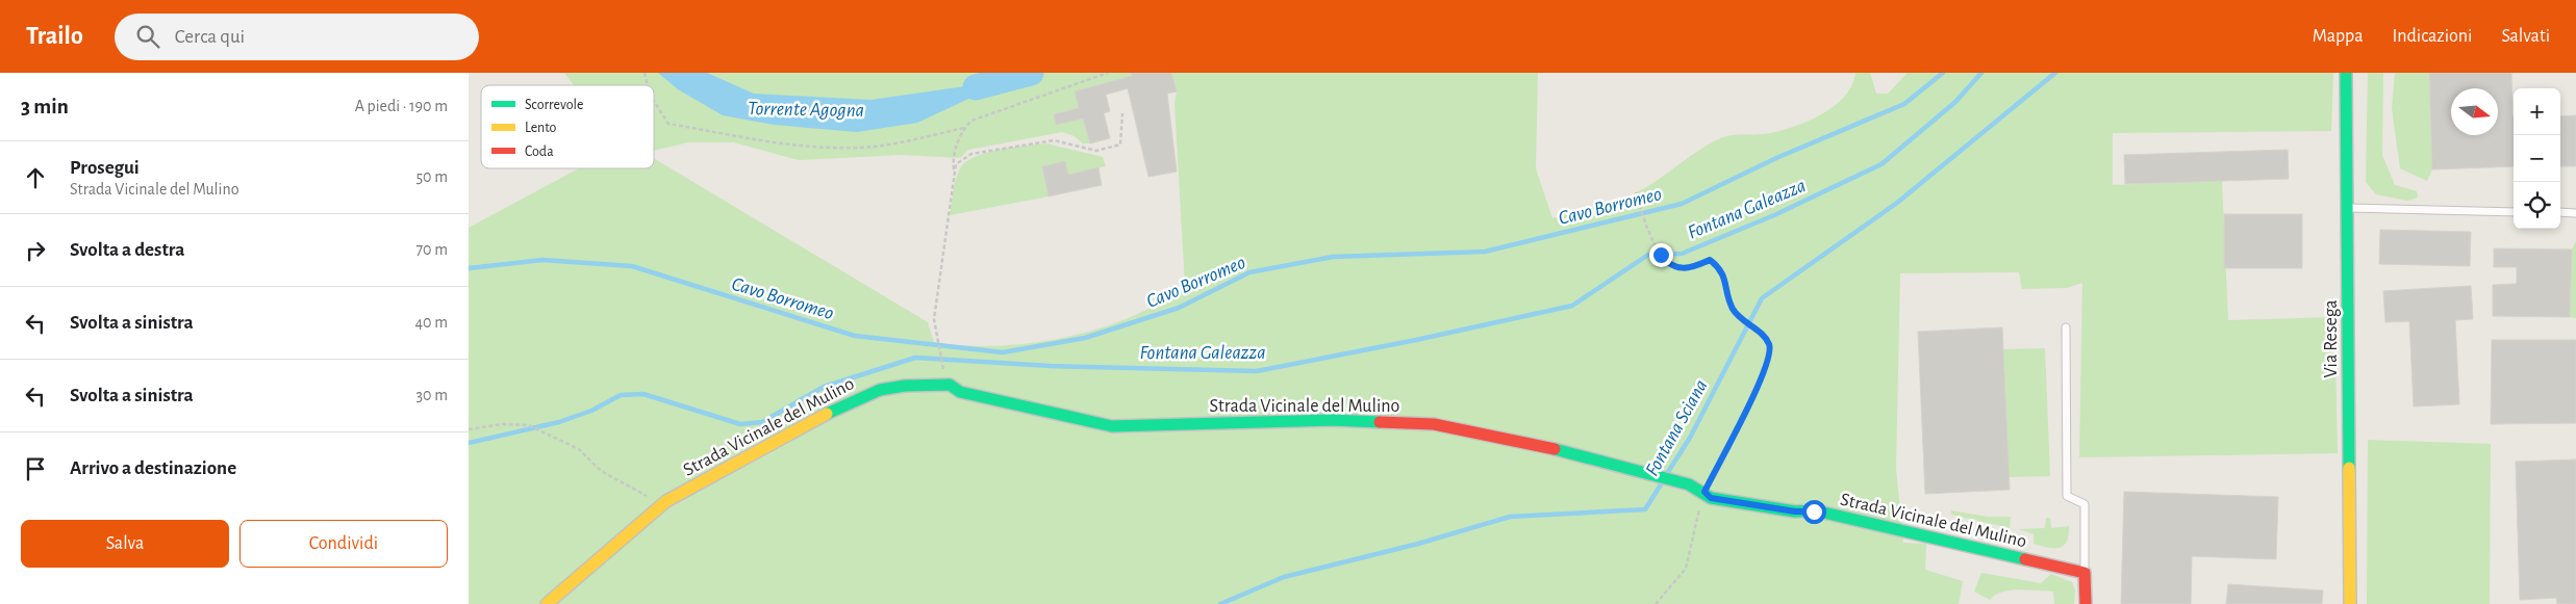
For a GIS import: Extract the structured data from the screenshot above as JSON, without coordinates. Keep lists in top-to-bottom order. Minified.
{"streets":{"street":["Via Resega","Strada Vicinale del Mulino"]},"water":["Torrente Agogna","Cavo Borromeo","Fontana Galeazza","Fontana Sciana"],"legend":["Scorrevole","Lento","Coda"],"north":"right","page":{"header":"Trailo","search":"Cerca qui","nav":["Mappa","Indicazioni","Salvati"],"heading":["3 min","A piedi · 190 m"],"map_buttons":["+","−"],"list":[["Prosegui","Strada Vicinale del Mulino","50 m"],["Svolta a destra","70 m"],["Svolta a sinistra","40 m"],["Svolta a sinistra","30 m"],"Arrivo a destinazione"],"buttons":["Salva","Condividi"]}}
